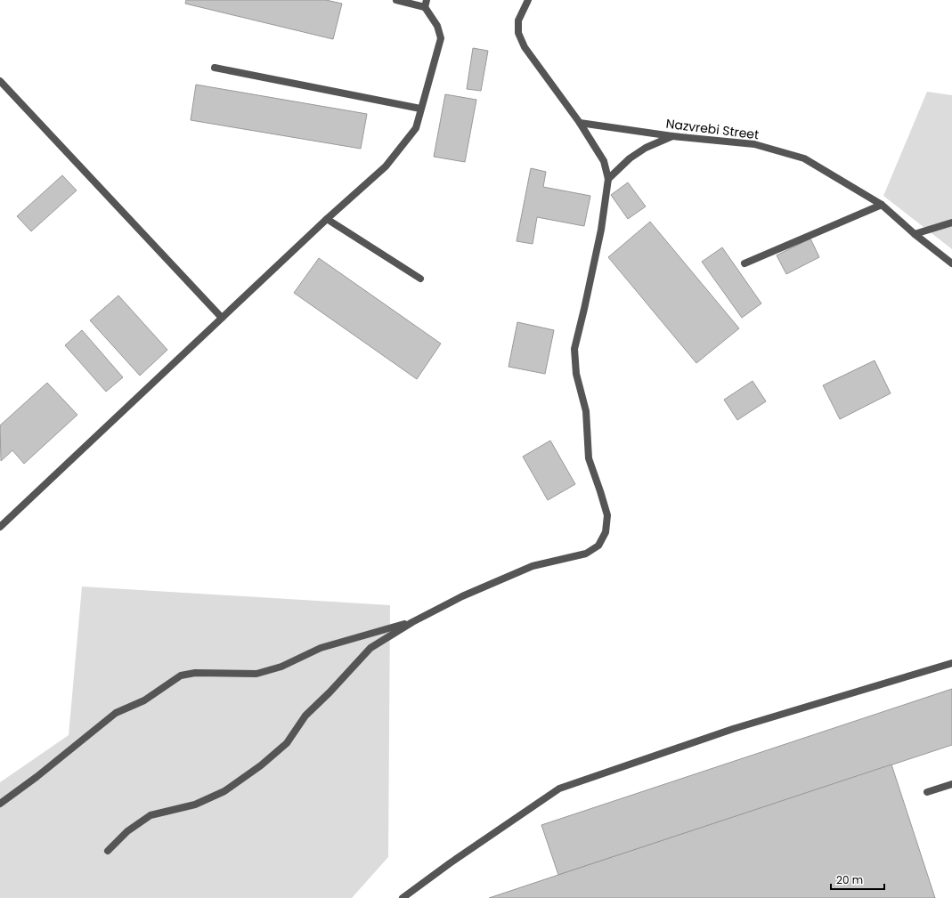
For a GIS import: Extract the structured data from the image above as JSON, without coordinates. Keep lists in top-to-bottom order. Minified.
{"streets":{"street":["Nazvrebi Street"]},"scale_bar":"20 m"}
